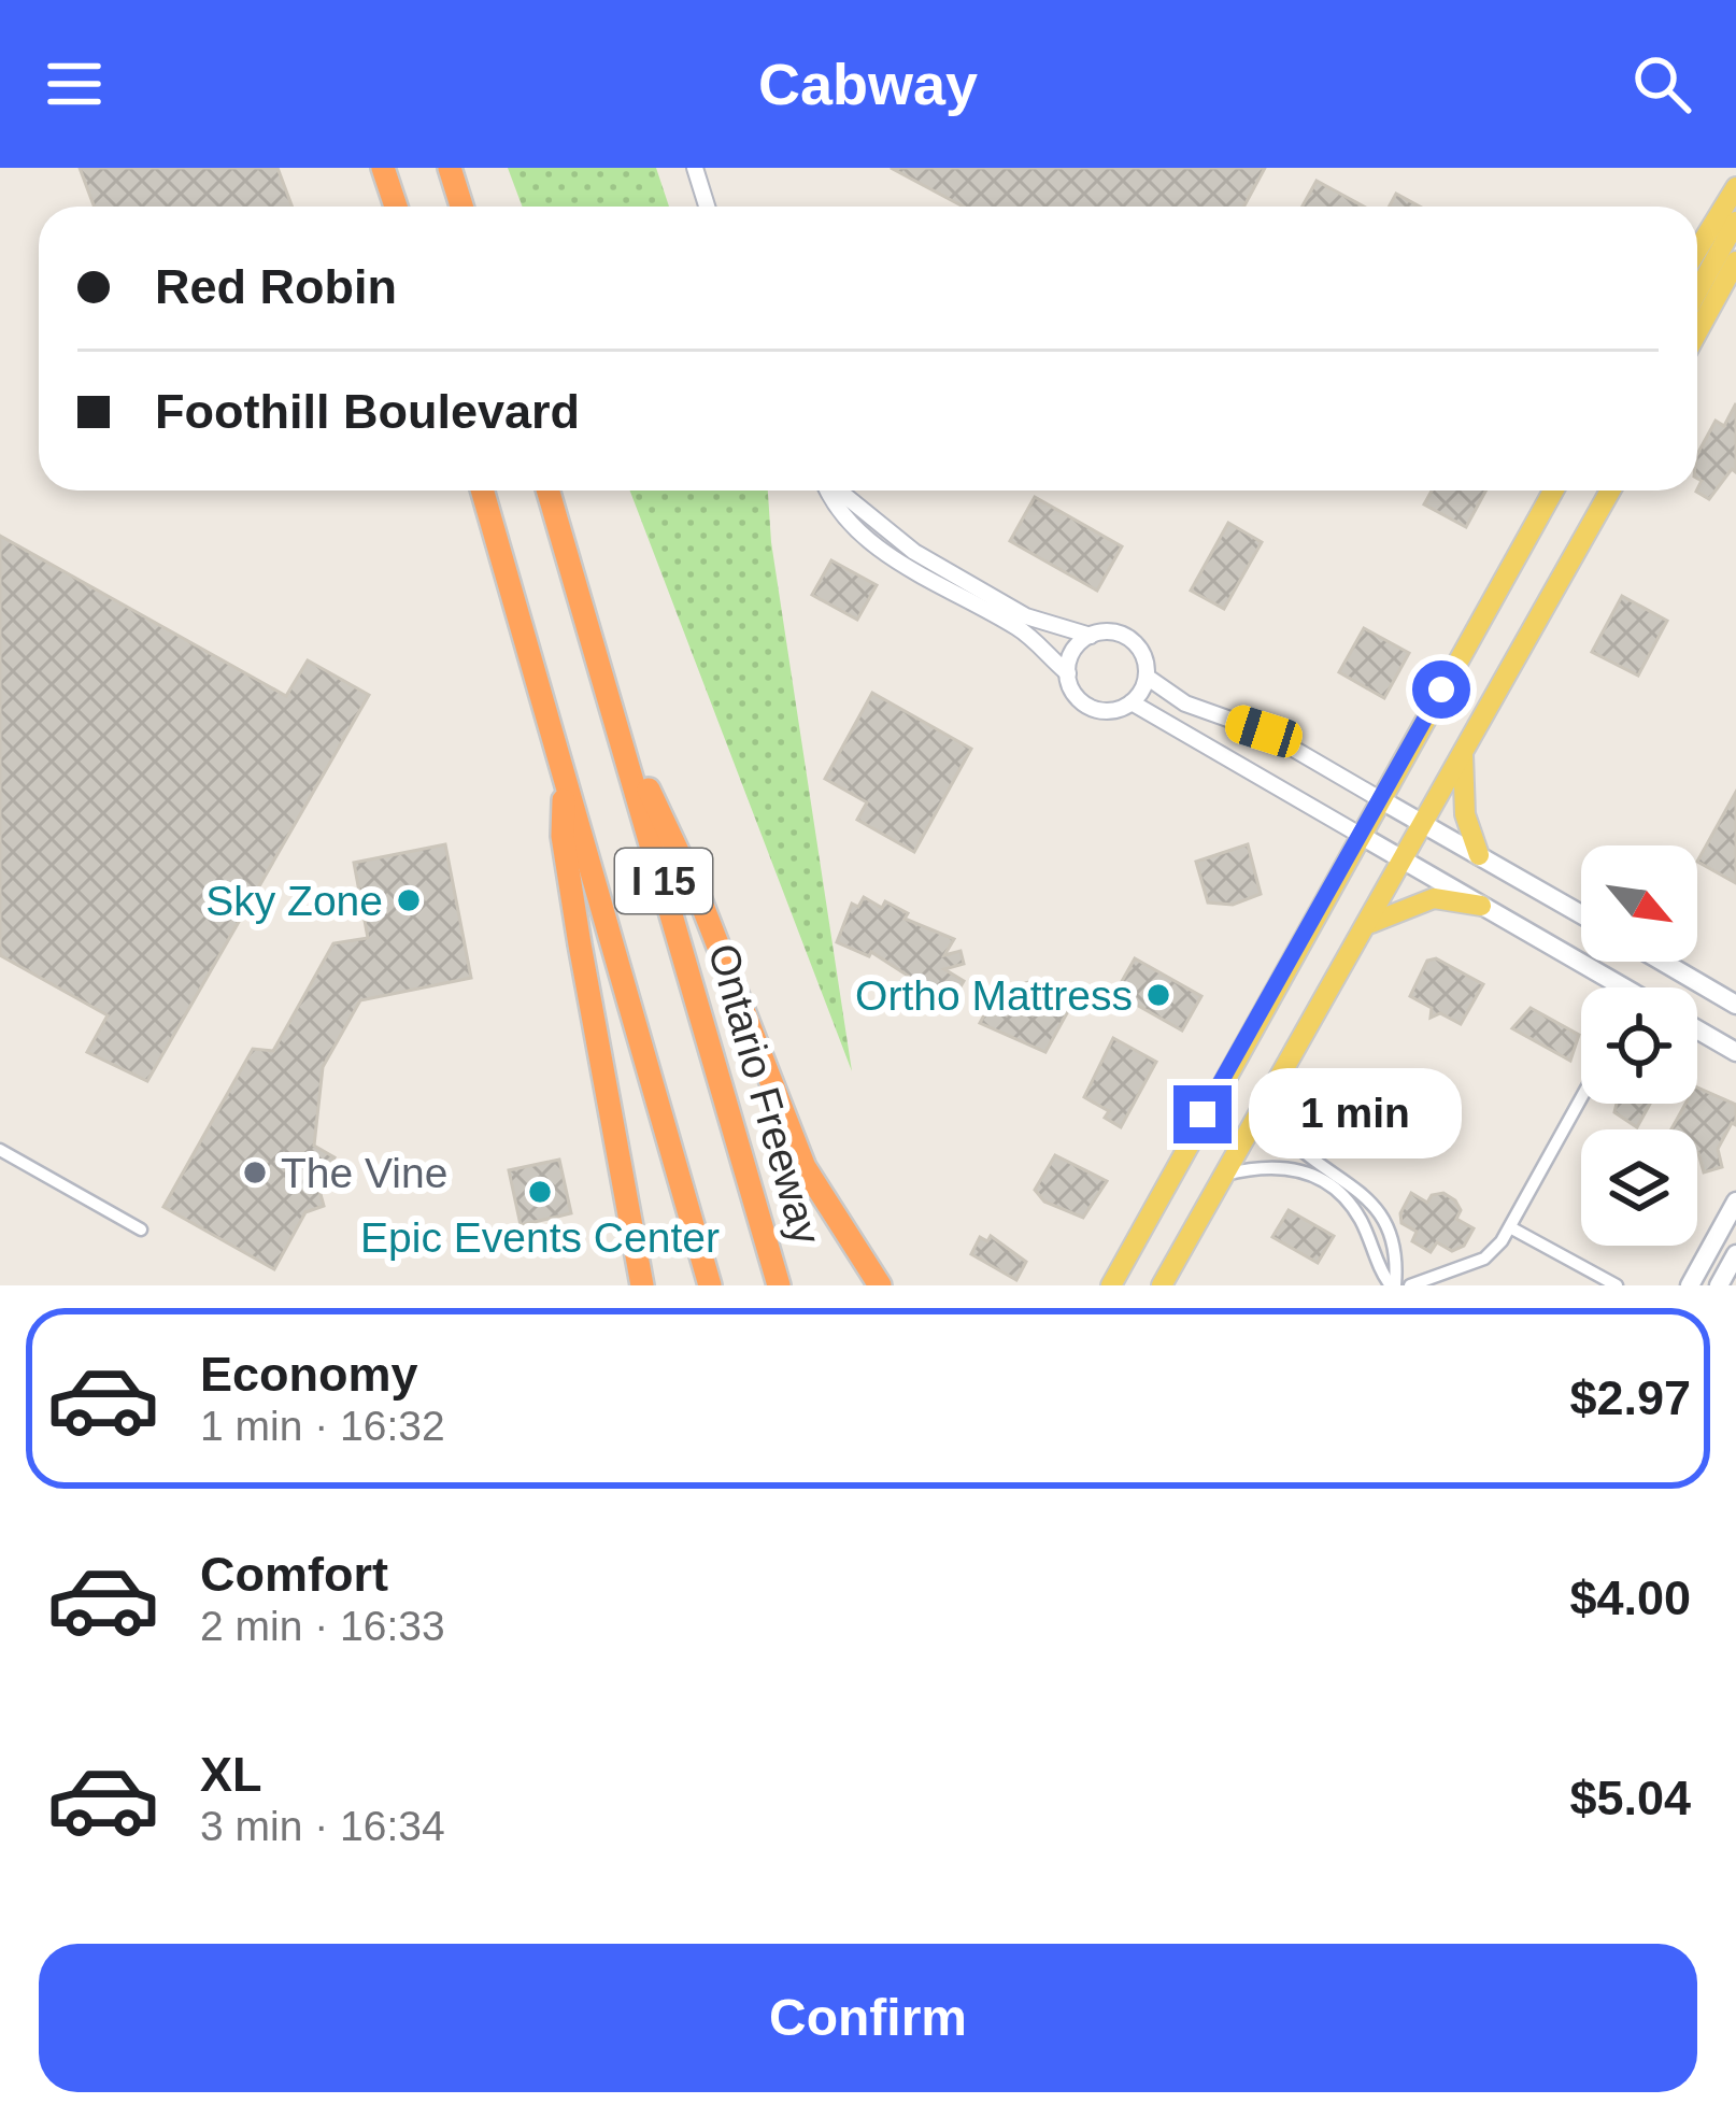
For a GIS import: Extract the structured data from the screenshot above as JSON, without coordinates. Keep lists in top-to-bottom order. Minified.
{"streets":{"highway":["I 15","Ontario Freeway"]},"places":["Sky Zone","Ortho Mattress","The Vine","Epic Events Center"],"north":"bottom right","page":{"header":"Cabway","banner":["Red Robin","Foothill Boulevard"],"bubble":"1 min","list":[{"name":"Economy","note":"1 min · 16:32","value":"$2.97"},{"name":"Comfort","note":"2 min · 16:33","value":"$4.00"},{"name":"XL","note":"3 min · 16:34","value":"$5.04"}],"buttons":"Confirm"}}
